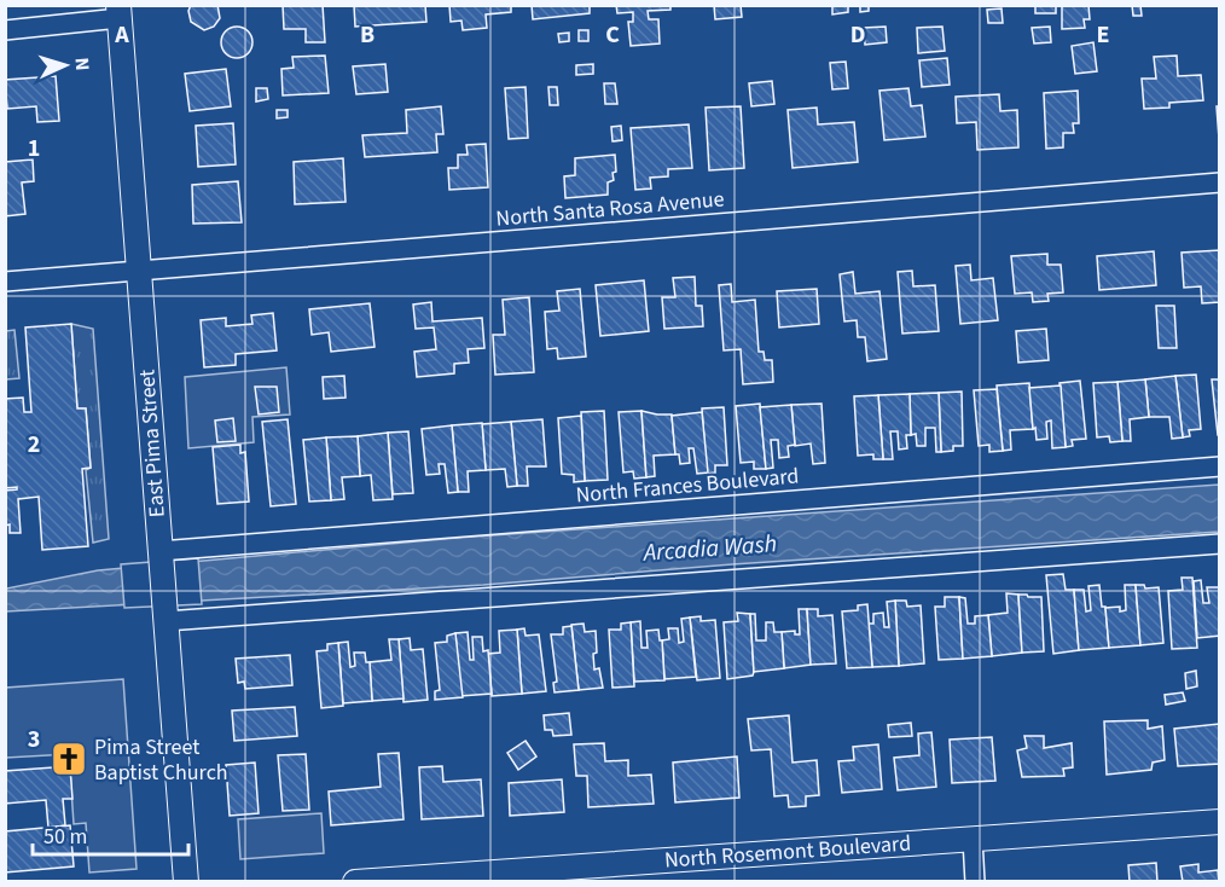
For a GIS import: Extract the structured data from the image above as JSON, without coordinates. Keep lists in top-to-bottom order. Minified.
{"streets":{"street":["North Santa Rosa Avenue","East Pima Street","North Frances Boulevard","North Rosemont Boulevard"]},"crossings":[["North Santa Rosa Avenue","East Pima Street"],["East Pima Street","North Frances Boulevard"]],"water":["Arcadia Wash"],"places":{"church":["Pima Street Baptist Church"]},"scale_bar":"50 m","north":"right","grid":{"columns":["A","B","C","D","E"],"rows":["1","2","3"]}}
